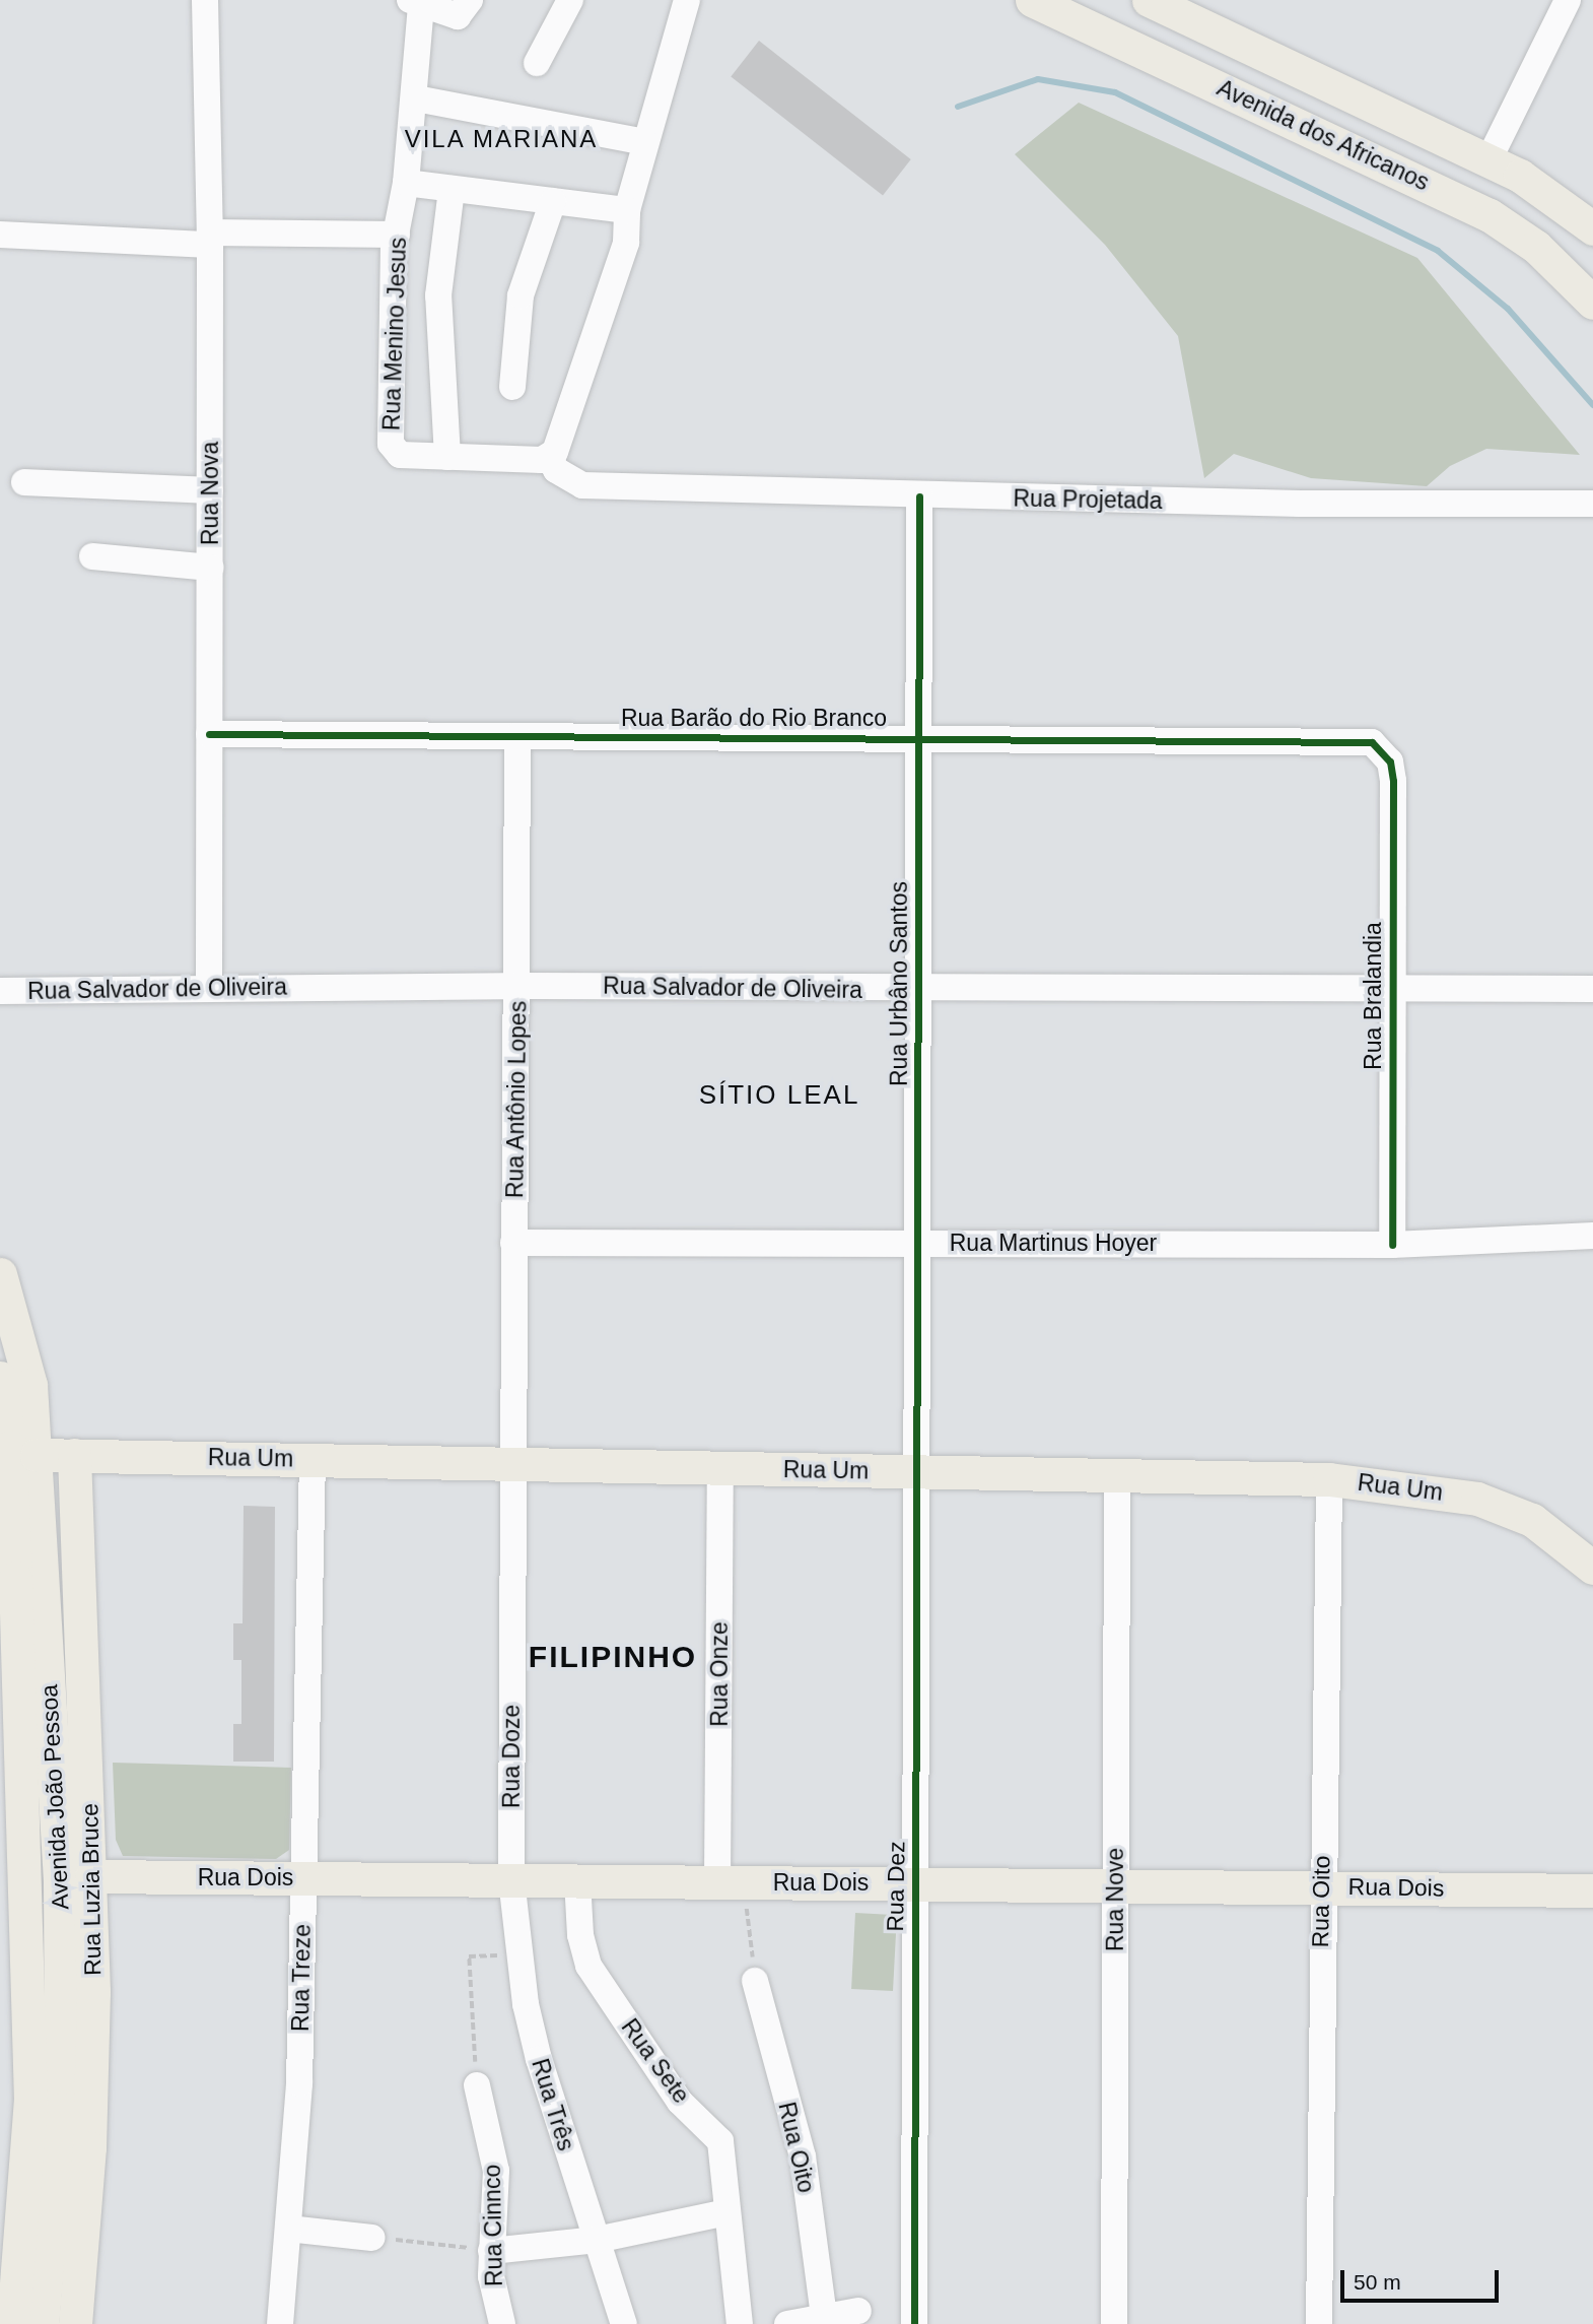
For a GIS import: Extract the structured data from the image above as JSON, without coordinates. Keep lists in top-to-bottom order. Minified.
{"streets":{"main road":["Avenida dos Africanos","Rua Um","Avenida João Pessoa","Rua Dois","Rua Luzia Bruce"],"street":["Rua Menino Jesus","Rua Nova","Rua Projetada","Rua Barão do Rio Branco","Rua Urbâno Santos","Rua Salvador de Oliveira","Rua Bralandia","Rua Antônio Lopes","Rua Martinus Hoyer","Rua Onze","Rua Doze","Rua Dez","Rua Nove","Rua Oito","Rua Treze","Rua Sete","Rua Três","Rua Cinnco"]},"crossings":[["Rua Nova","Rua Barão do Rio Branco"],["Rua Nova","Rua Salvador de Oliveira"],["Rua Projetada","Rua Urbâno Santos"],["Rua Barão do Rio Branco","Rua Urbâno Santos"],["Rua Barão do Rio Branco","Rua Bralandia"],["Rua Barão do Rio Branco","Rua Antônio Lopes"],["Rua Urbâno Santos","Rua Salvador de Oliveira"],["Rua Urbâno Santos","Rua Martinus Hoyer"],["Rua Urbâno Santos","Rua Um"],["Rua Urbâno Santos","Rua Dez"],["Rua Salvador de Oliveira","Rua Bralandia"],["Rua Salvador de Oliveira","Rua Antônio Lopes"],["Rua Bralandia","Rua Martinus Hoyer"],["Rua Antônio Lopes","Rua Martinus Hoyer"],["Rua Antônio Lopes","Rua Um"],["Rua Antônio Lopes","Rua Doze"],["Rua Um","Rua Onze"],["Rua Um","Rua Doze"],["Rua Um","Avenida João Pessoa"],["Rua Um","Rua Dez"],["Rua Um","Rua Luzia Bruce"],["Rua Um","Rua Nove"],["Rua Um","Rua Oito"],["Rua Um","Rua Treze"],["Rua Onze","Rua Dois"],["Rua Doze","Rua Dois"],["Rua Doze","Rua Três"],["Rua Dois","Rua Dez"],["Rua Dois","Rua Luzia Bruce"],["Rua Dois","Rua Nove"],["Rua Dois","Rua Oito"],["Rua Dois","Rua Treze"],["Rua Dois","Rua Sete"],["Rua Dois","Rua Três"]],"districts":["VILA MARIANA","SÍTIO LEAL","FILIPINHO"],"scale_bar":"50 m"}
